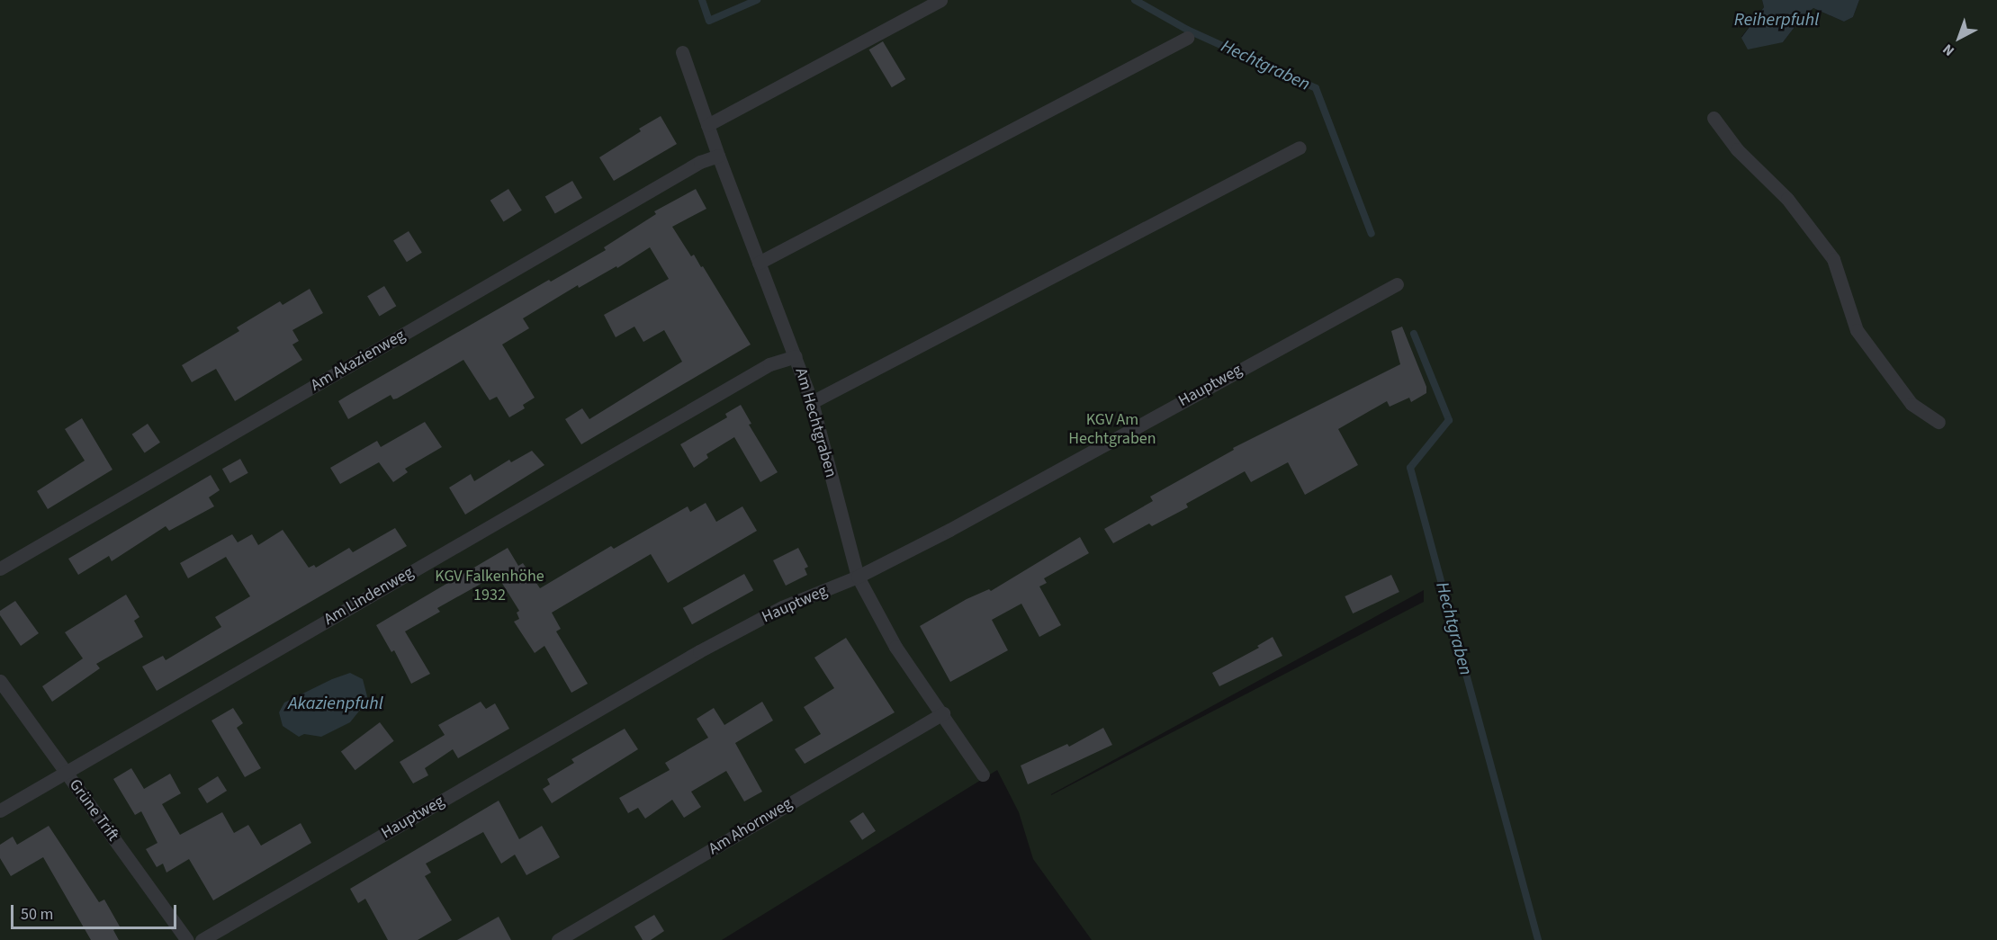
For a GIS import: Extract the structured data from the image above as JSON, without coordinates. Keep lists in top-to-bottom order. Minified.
{"streets":{"lane":["Am Akazienweg","Hauptweg","Am Hechtgraben","Am Lindenweg","Grüne Trift","Am Ahornweg"]},"crossings":[["Am Akazienweg","Am Hechtgraben"],["Hauptweg","Am Hechtgraben"],["Am Hechtgraben","Am Lindenweg"],["Am Hechtgraben","Am Ahornweg"],["Am Lindenweg","Grüne Trift"]],"water":["Reiherpfuhl","Hechtgraben","Akazienpfuhl"],"parks":["KGV Am Hechtgraben","KGV Falkenhöhe 1932"],"scale_bar":"50 m","north":"bottom left"}
